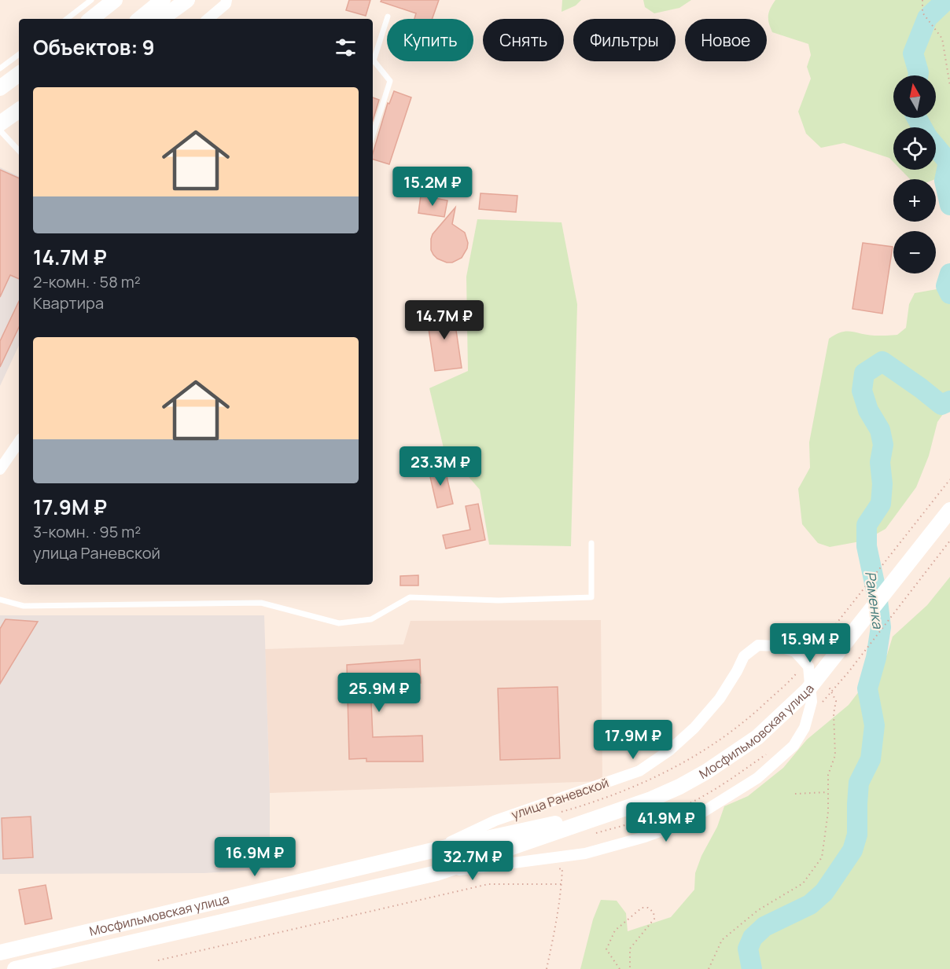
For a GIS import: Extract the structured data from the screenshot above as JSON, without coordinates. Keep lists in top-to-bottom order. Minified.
{"streets":{"street":["Мосфильмовская улица","улица Раневской"]},"crossings":[["Мосфильмовская улица","улица Раневской"]],"water":["Раменка"],"north":"top","page":{"chip":["Купить","Снять","Фильтры","Новое"],"heading":"Объектов: 9","map_buttons":["+","−"],"list":[{"name":"14.7M ₽","note":"2-комн. · 58 m² · Квартира"},{"name":"17.9M ₽","note":"3-комн. · 95 m² · улица Раневской"}],"price":["15.2M ₽","14.7M ₽","23.3M ₽","15.9M ₽","25.9M ₽","17.9M ₽","41.9M ₽","16.9M ₽","32.7M ₽"]}}
